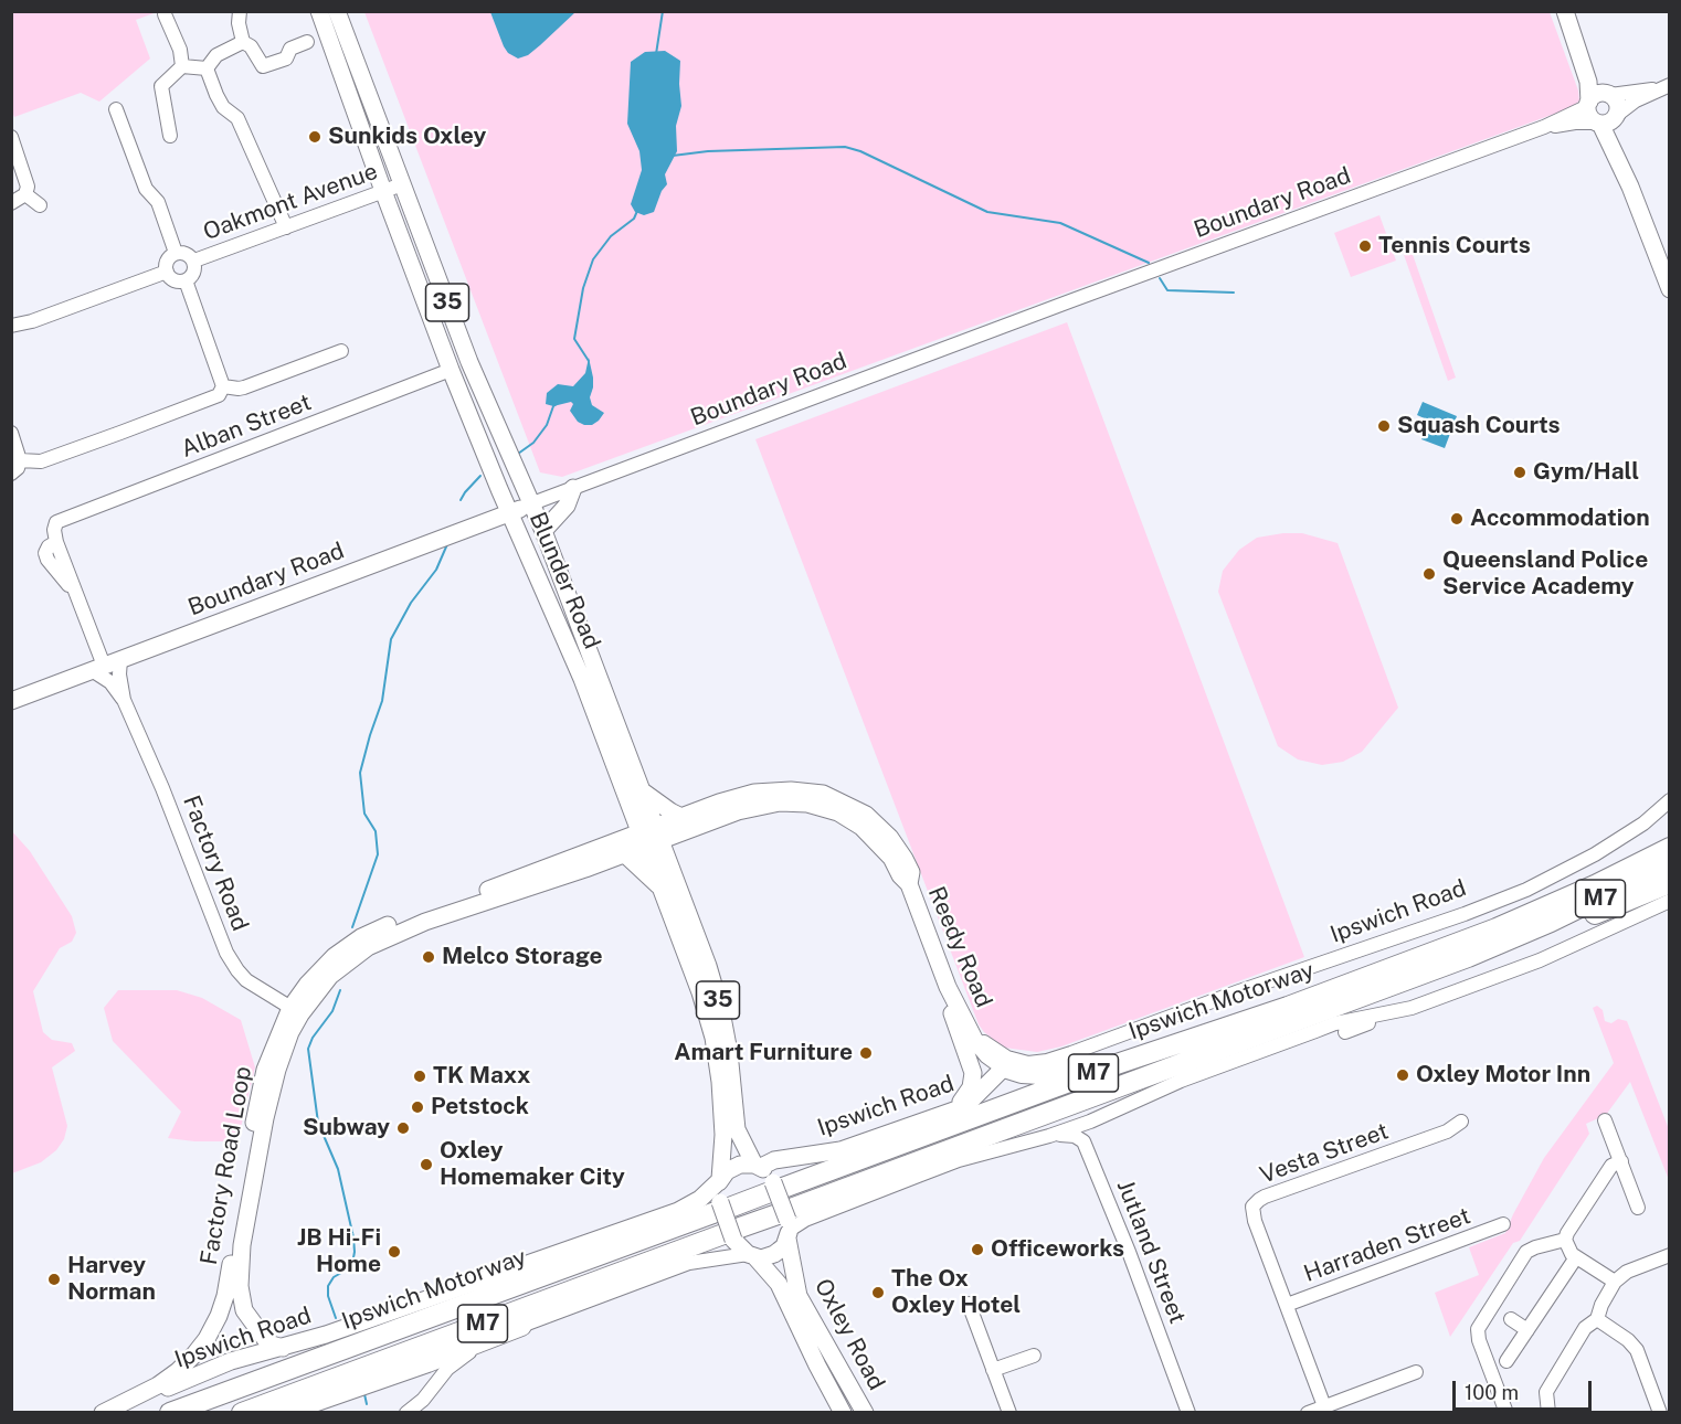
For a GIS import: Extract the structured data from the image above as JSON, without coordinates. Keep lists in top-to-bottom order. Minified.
{"streets":{"highway":["M7","Ipswich Motorway"],"main road":["Boundary Road","35","Blunder Road","Ipswich Road","Reedy Road","Factory Road Loop","Oxley Road"],"street":["Oakmont Avenue","Alban Street","Factory Road","Vesta Street","Harraden Street","Jutland Street"]},"crossings":[["Oakmont Avenue","Blunder Road"],["Boundary Road","Blunder Road"],["Boundary Road","Factory Road"],["35","Blunder Road"],["35","Ipswich Road"],["35","Ipswich Motorway"],["35","Oxley Road"],["Alban Street","Blunder Road"],["Alban Street","Factory Road"],["Blunder Road","Ipswich Road"],["Blunder Road","Reedy Road"],["Blunder Road","Factory Road Loop"],["Factory Road","Factory Road Loop"],["Ipswich Road","Reedy Road"],["Ipswich Road","Factory Road Loop"],["Reedy Road","Factory Road Loop"],["Ipswich Motorway","Oxley Road"],["Vesta Street","Harraden Street"]],"places":["Sunkids Oxley","Tennis Courts","Squash Courts","Gym/Hall","Accommodation","Queensland Police Service Academy","Melco Storage","Amart Furniture","Oxley Motor Inn","TK Maxx","Petstock","Subway","Oxley Homemaker City","Officeworks","JB Hi-Fi Home","Harvey Norman","The Ox Oxley Hotel"],"scale_bar":"100 m"}
